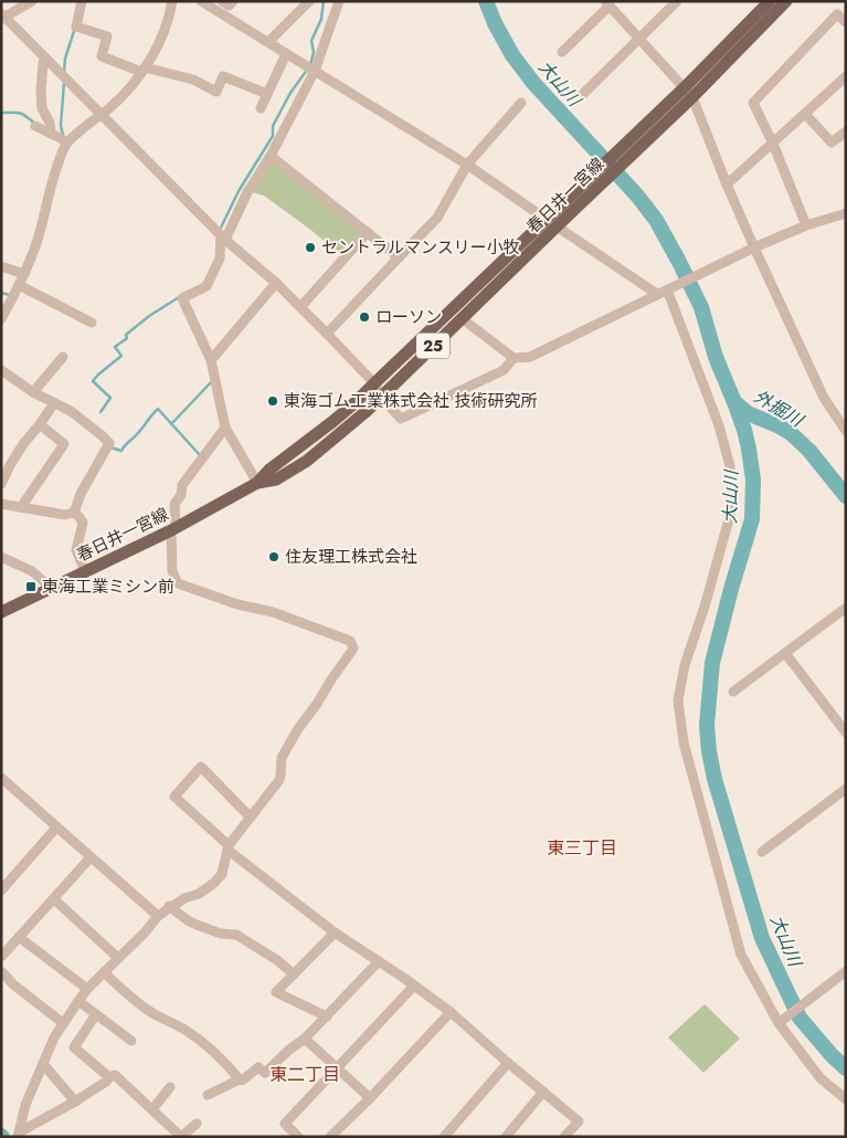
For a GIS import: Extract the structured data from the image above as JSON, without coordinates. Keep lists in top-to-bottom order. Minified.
{"streets":{"main road":["春日井一宮線","25"]},"districts":["東三丁目","東二丁目"],"water":["大山川","外掘川"],"places":{"other":["セントラルマンスリー小牧","ローソン","東海ゴム工業株式会社 技術研究所","住友理工株式会社"],"transit":["東海工業ミシン前"]}}
